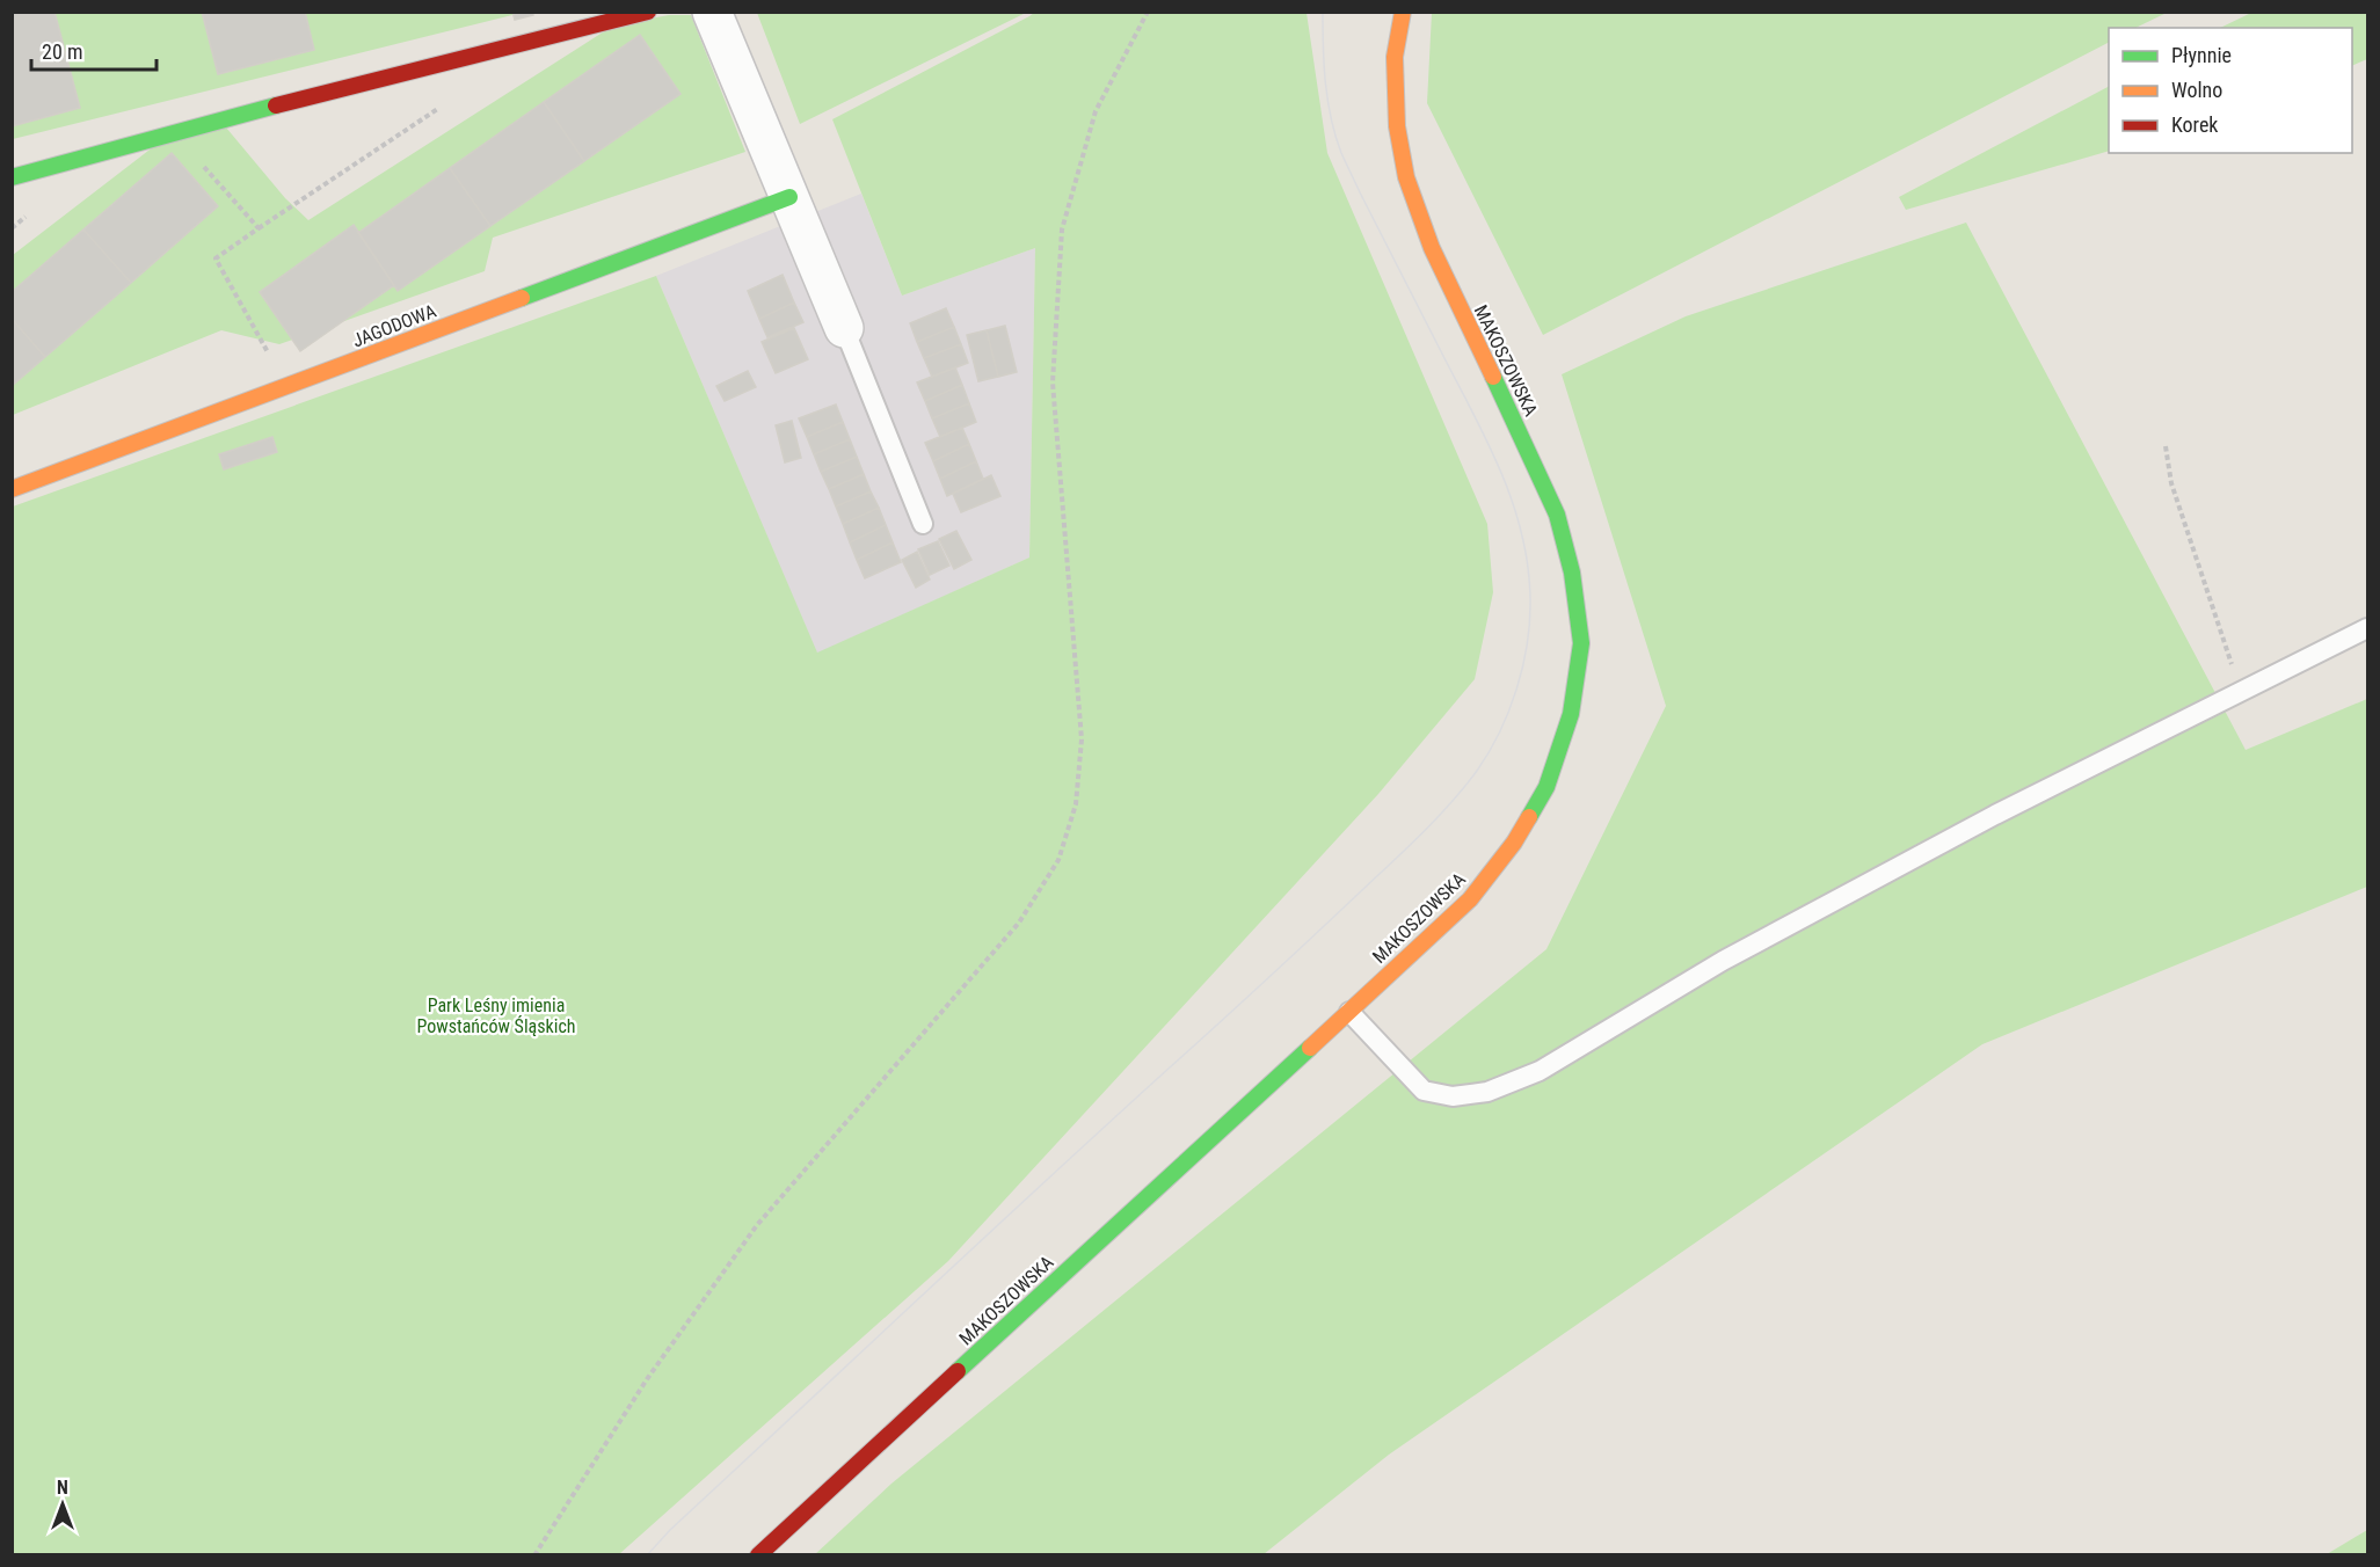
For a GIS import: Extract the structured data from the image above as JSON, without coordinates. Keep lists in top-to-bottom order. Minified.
{"streets":{"main road":["JAGODOWA","MAKOSZOWSKA"]},"parks":["Park Leśny imienia Powstańców Śląskich"],"legend":["Płynnie","Wolno","Korek"],"scale_bar":"20 m","north":"top"}
